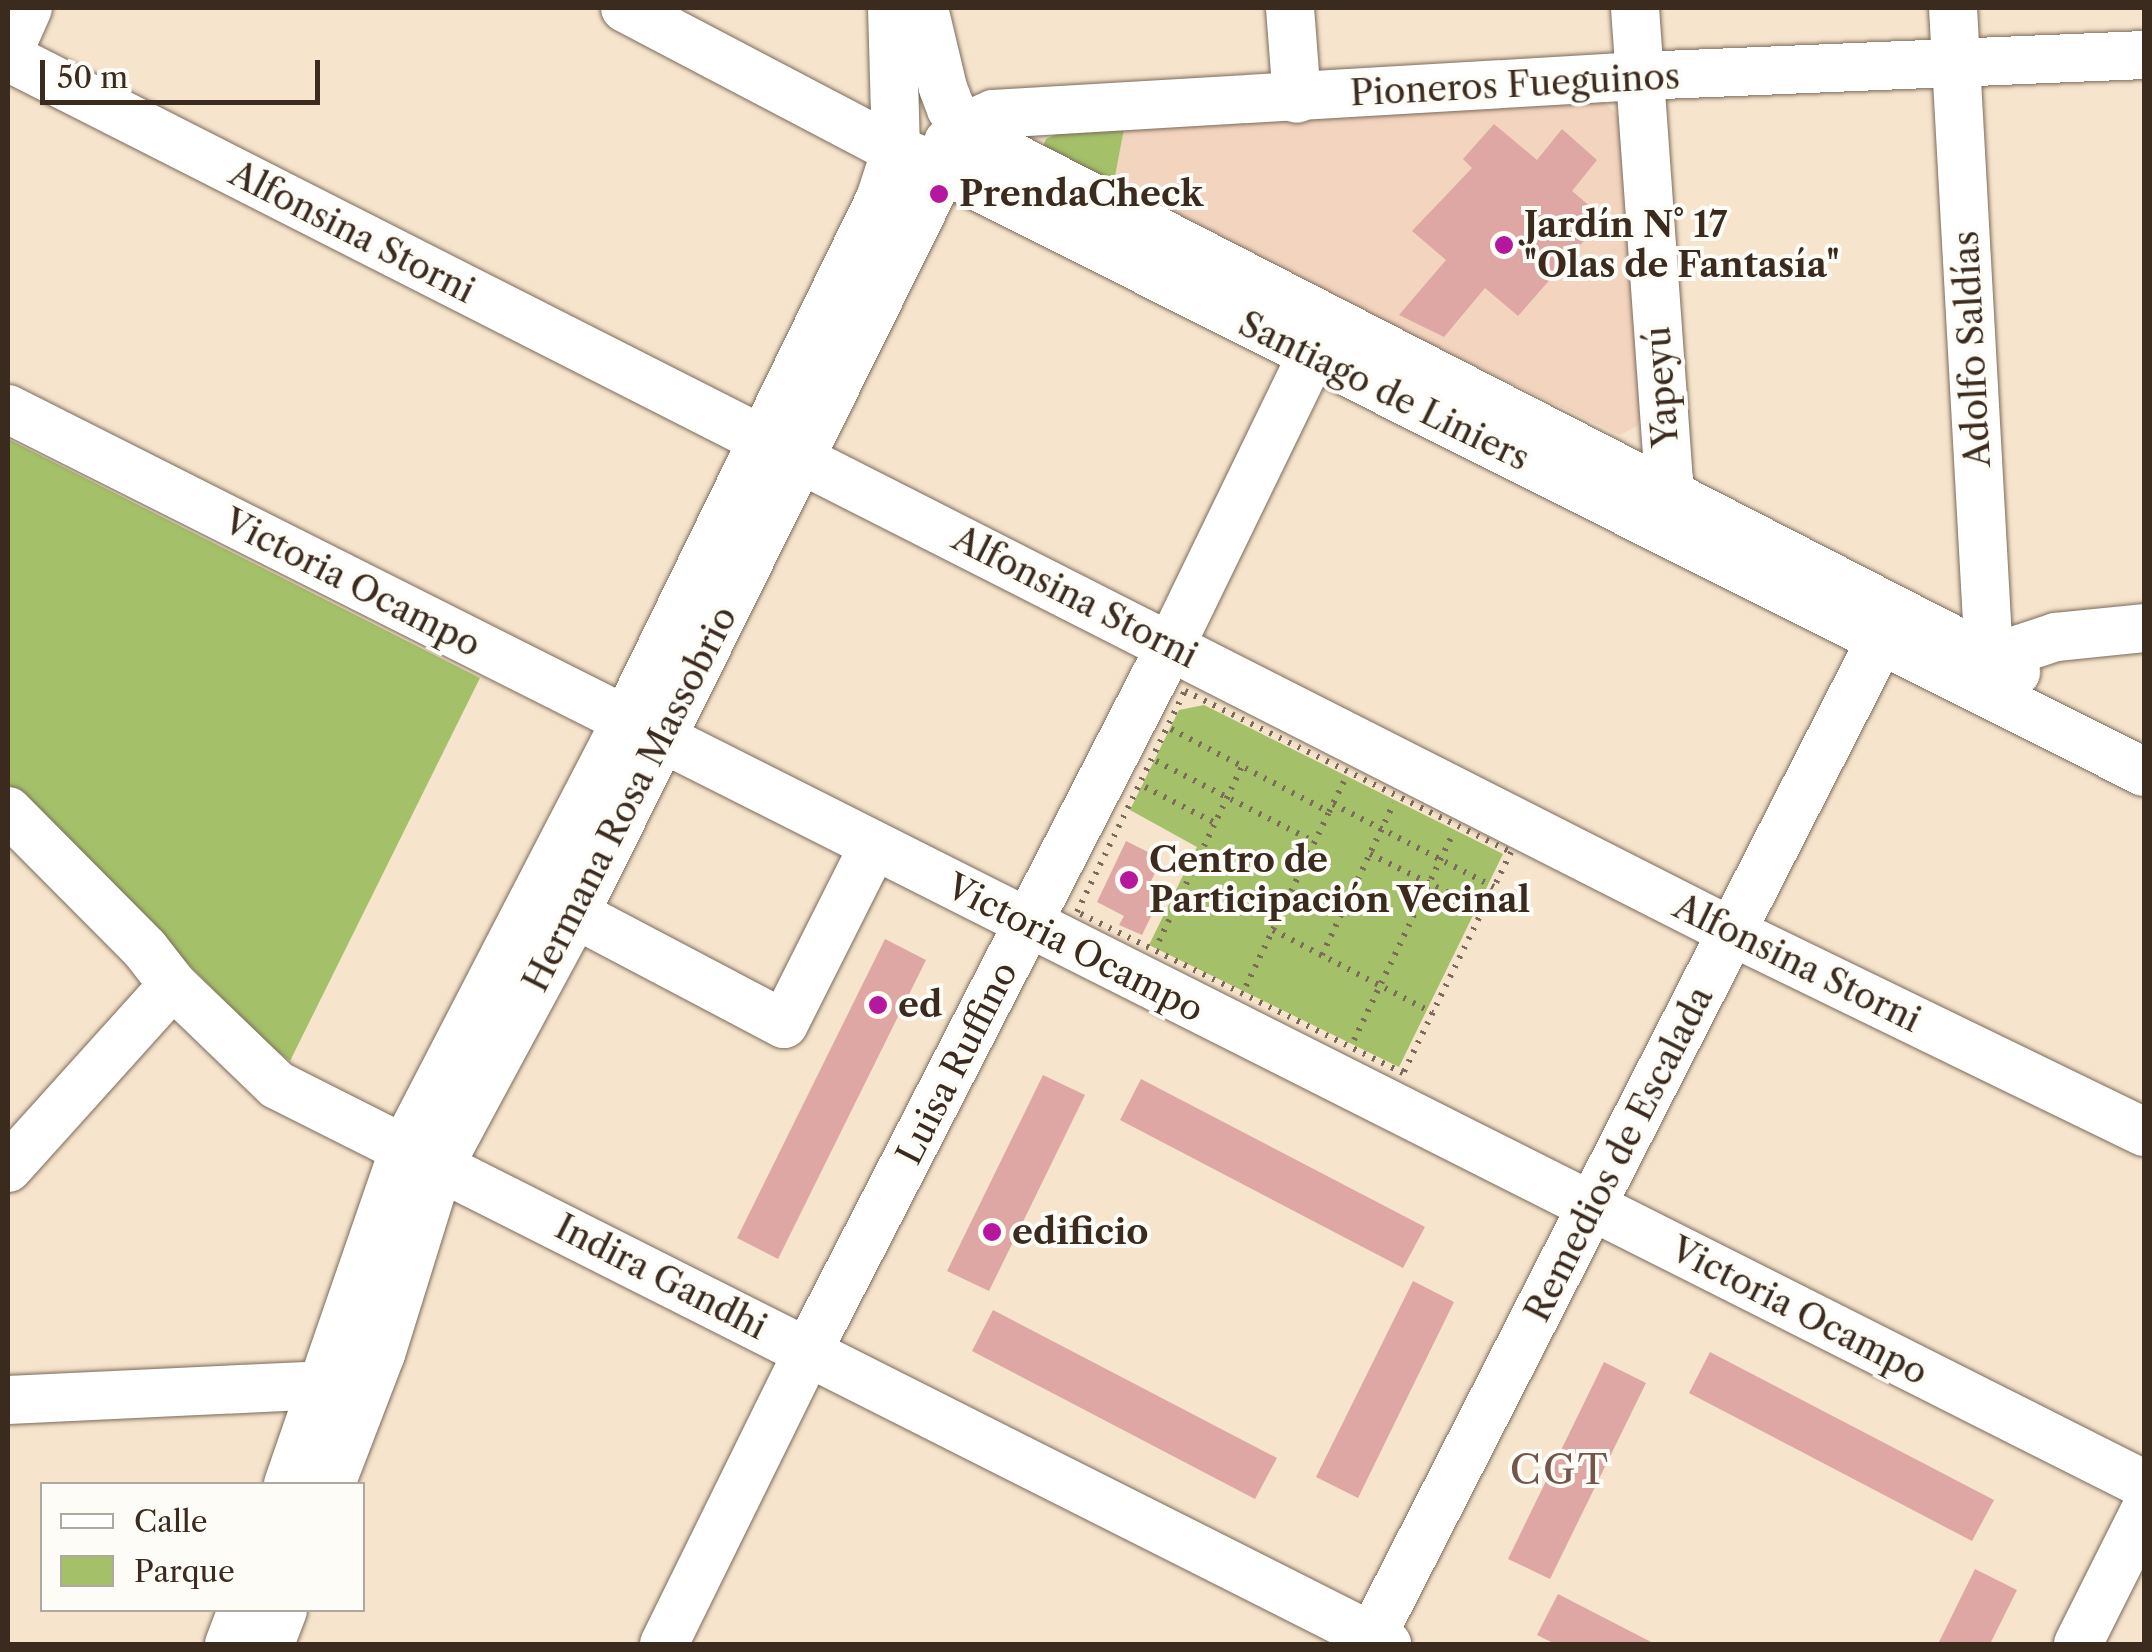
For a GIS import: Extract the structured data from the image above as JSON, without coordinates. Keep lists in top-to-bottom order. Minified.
{"streets":{"street":["Pioneros Fueguinos","Alfonsina Storni","Adolfo Saldías","Yapeyú","Santiago de Liniers","Victoria Ocampo","Hermana Rosa Massobrio","Luisa Ruffino","Remedios de Escalada","Indira Gandhi"]},"crossings":[["Pioneros Fueguinos","Adolfo Saldías"],["Pioneros Fueguinos","Yapeyú"],["Pioneros Fueguinos","Santiago de Liniers"],["Pioneros Fueguinos","Hermana Rosa Massobrio"],["Alfonsina Storni","Hermana Rosa Massobrio"],["Alfonsina Storni","Luisa Ruffino"],["Alfonsina Storni","Remedios de Escalada"],["Adolfo Saldías","Santiago de Liniers"],["Yapeyú","Santiago de Liniers"],["Santiago de Liniers","Hermana Rosa Massobrio"],["Santiago de Liniers","Luisa Ruffino"],["Santiago de Liniers","Remedios de Escalada"],["Victoria Ocampo","Hermana Rosa Massobrio"],["Victoria Ocampo","Luisa Ruffino"],["Victoria Ocampo","Remedios de Escalada"],["Hermana Rosa Massobrio","Indira Gandhi"],["Luisa Ruffino","Indira Gandhi"],["Remedios de Escalada","Indira Gandhi"]],"districts":["CGT"],"places":["PrendaCheck","Jardín N° 17 \"Olas de Fantasía\"","Centro de Participación Vecinal","ed","edificio"],"legend":["Calle","Parque"],"scale_bar":"50 m"}
